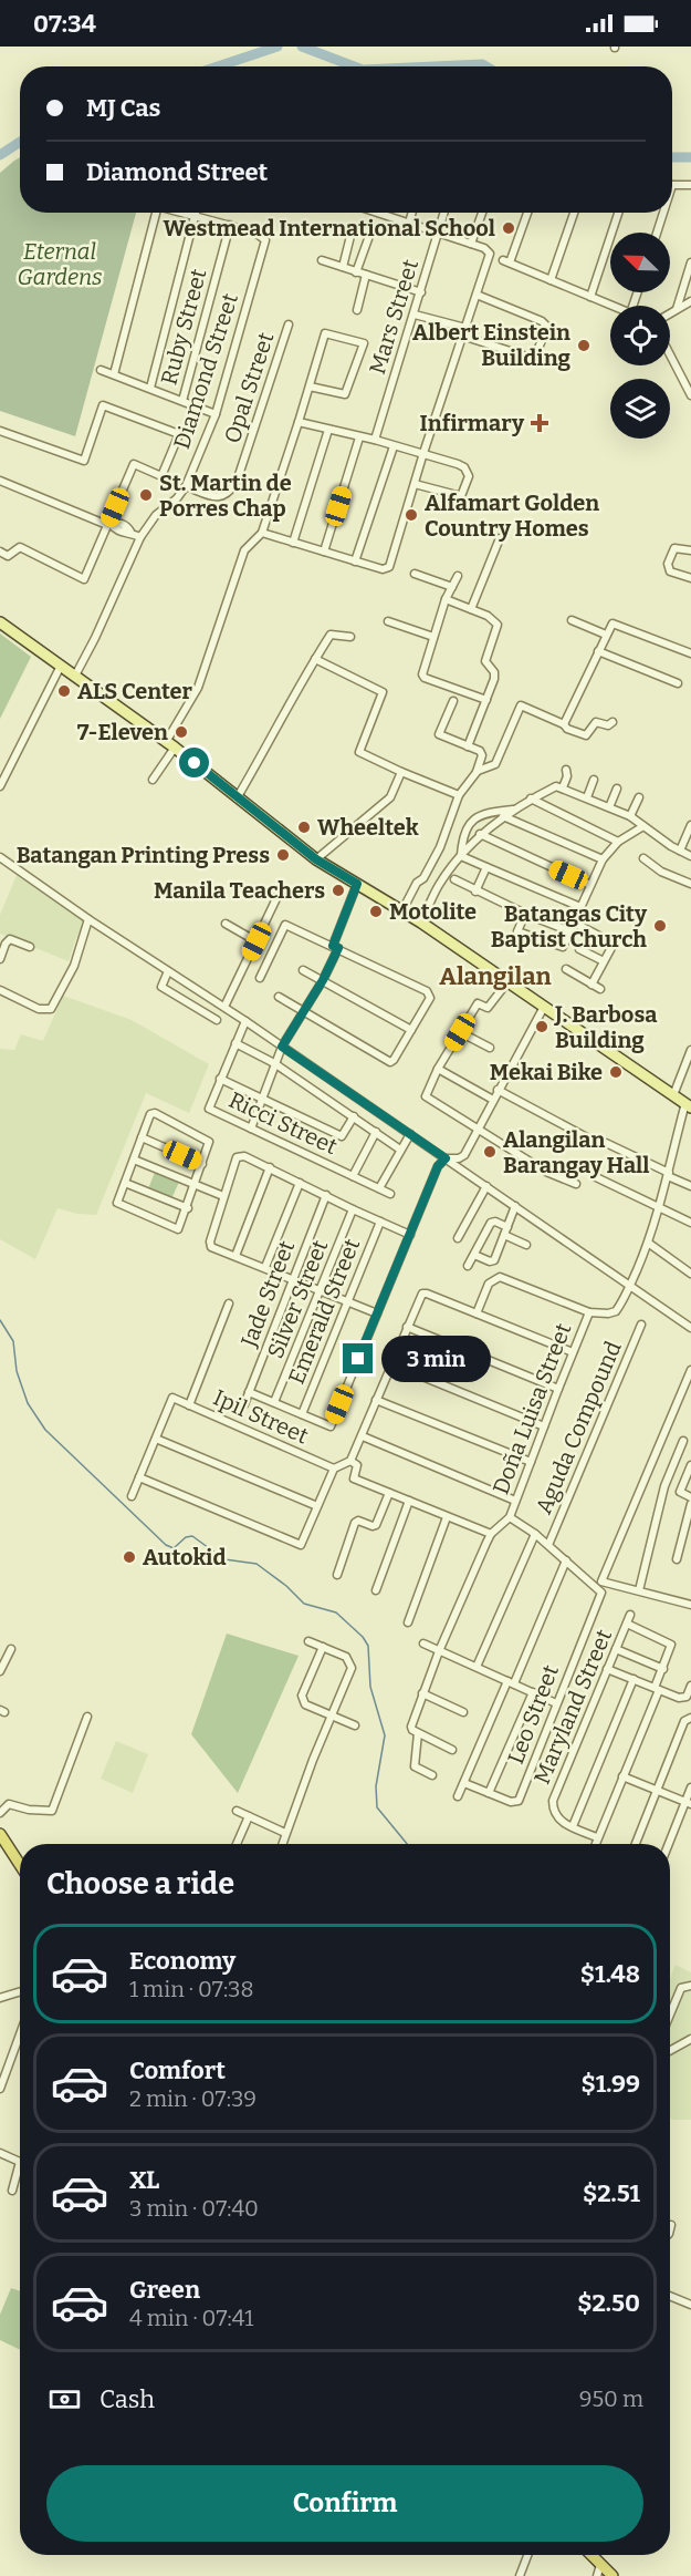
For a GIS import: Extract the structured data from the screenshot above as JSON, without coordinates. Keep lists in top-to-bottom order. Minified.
{"streets":{"street":["Mars Street","Ruby Street","Diamond Street","Opal Street","Ricci Street","Jade Street","Silver Street","Emerald Street","Doña Luisa Street","Ipil Street","Aguda Compound","Maryland Street","Leo Street"]},"crossings":[["Ruby Street","Diamond Street"],["Diamond Street","Opal Street"]],"districts":["Alangilan"],"parks":["Eternal Gardens"],"places":{"other":["Westmead International School","Albert Einstein Building","St. Martin de Porres Chap","Alfamart Golden Country Homes","ALS Center","7-Eleven","Wheeltek","Batangan Printing Press","Manila Teachers","Motolite","Batangas City Baptist Church","J. Barbosa Building","Mekai Bike","Alangilan Barangay Hall","Autokid"],"health":["Infirmary"]},"north":"top left","page":{"status":"07:34","banner":["MJ Cas","Diamond Street"],"bubble":"3 min","heading":"Choose a ride","list":[{"name":"Economy","note":"1 min · 07:38","value":"$1.48"},{"name":"Comfort","note":"2 min · 07:39","value":"$1.99"},{"name":"XL","note":"3 min · 07:40","value":"$2.51"},{"name":"Green","note":"4 min · 07:41","value":"$2.50"}],"pay":["Cash","950 m"],"buttons":"Confirm"}}
